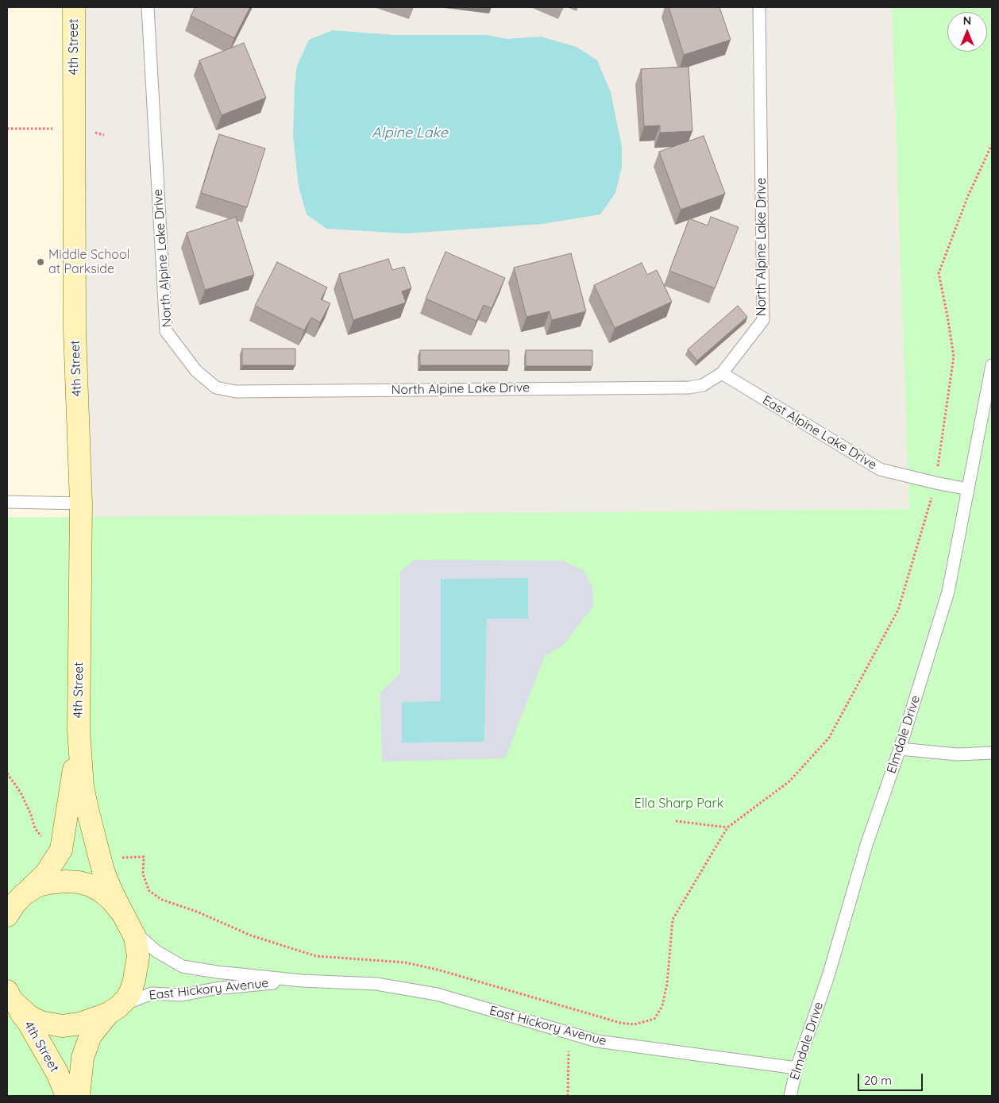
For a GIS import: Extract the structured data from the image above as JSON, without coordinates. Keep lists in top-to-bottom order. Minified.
{"streets":{"street":["4th Street"],"lane":["North Alpine Lake Drive","East Alpine Lake Drive","Elmdale Drive","East Hickory Avenue"]},"crossings":[["4th Street","East Hickory Avenue"],["North Alpine Lake Drive","East Alpine Lake Drive"],["East Alpine Lake Drive","Elmdale Drive"],["Elmdale Drive","East Hickory Avenue"]],"water":["Alpine Lake"],"parks":["Ella Sharp Park"],"places":["Middle School at Parkside"],"scale_bar":"20 m","north":"top"}
